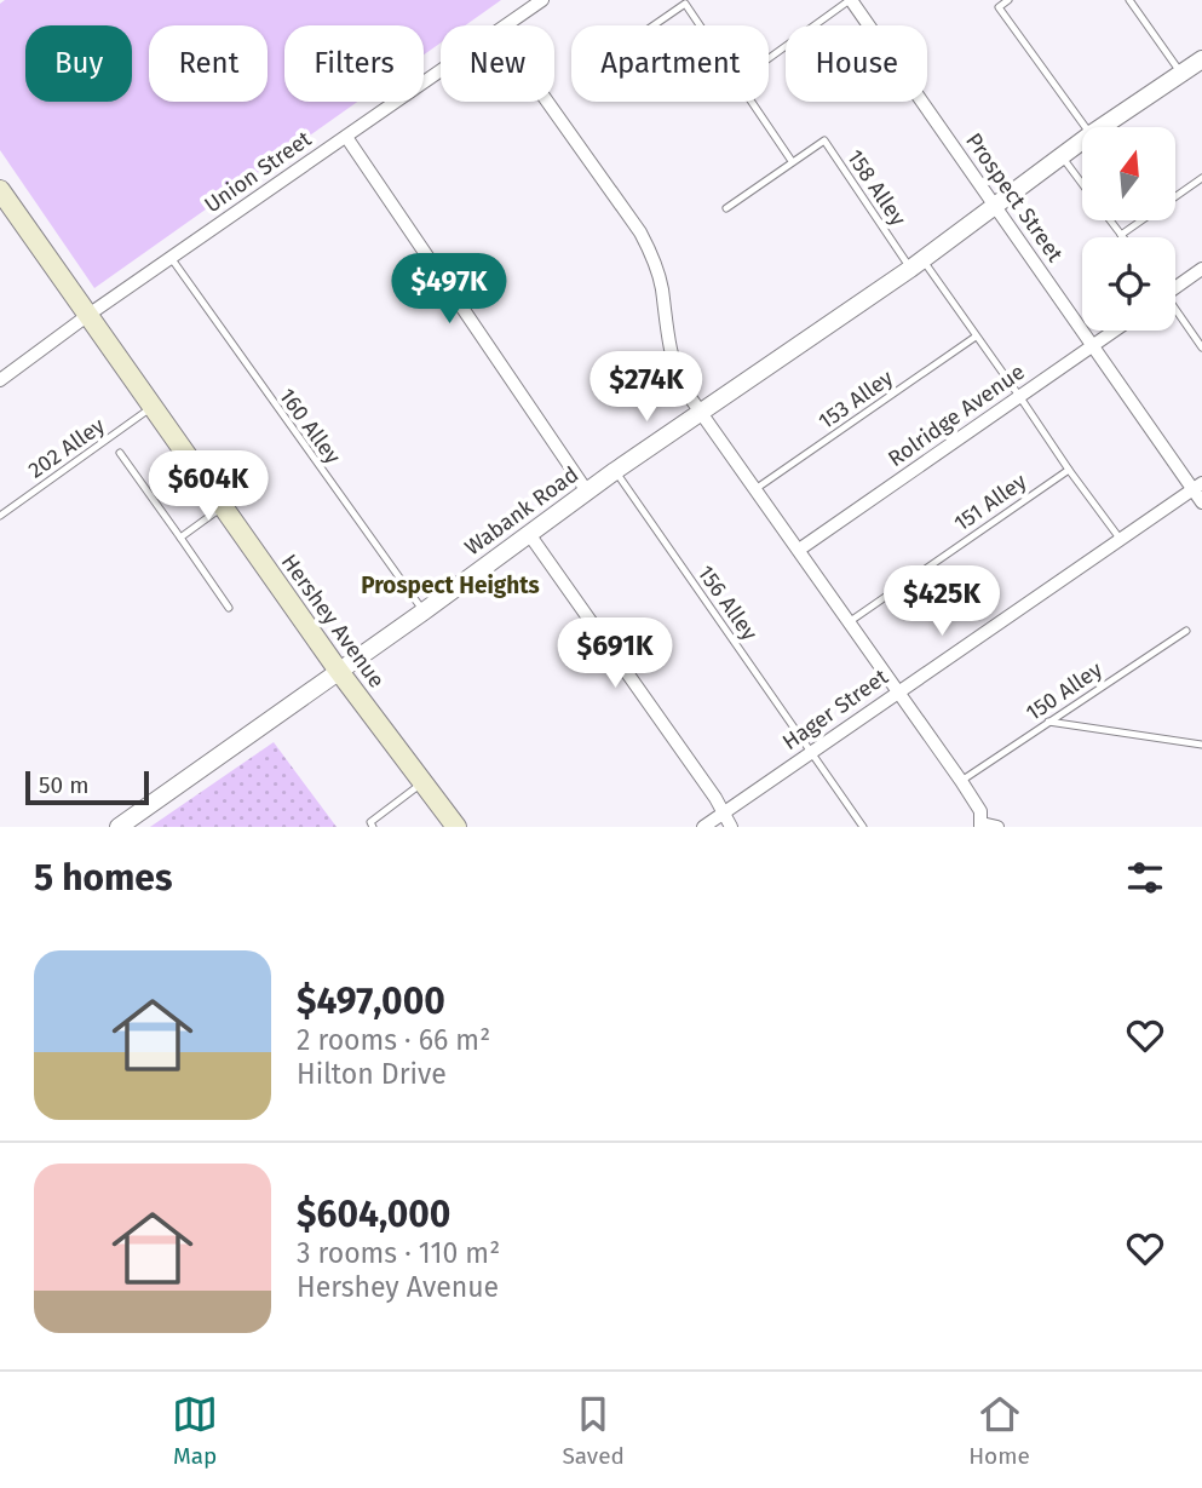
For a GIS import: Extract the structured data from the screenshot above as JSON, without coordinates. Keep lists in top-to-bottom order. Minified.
{"streets":{"main road":["Hershey Avenue"],"street":["Union Street","Prospect Street","Rolridge Avenue","Wabank Road","Hager Street"],"lane":["158 Alley","153 Alley","160 Alley","202 Alley","151 Alley","156 Alley","150 Alley"]},"crossings":[["Union Street","160 Alley"],["Union Street","Hershey Avenue"],["158 Alley","Wabank Road"],["Prospect Street","Rolridge Avenue"],["Prospect Street","Wabank Road"],["Prospect Street","Hager Street"],["160 Alley","Wabank Road"],["202 Alley","Hershey Avenue"],["Wabank Road","156 Alley"],["Wabank Road","Hershey Avenue"],["156 Alley","Hager Street"]],"districts":["Prospect Heights"],"scale_bar":"50 m","north":"top","page":{"chip":["Buy","Rent","Filters","New","Apartment","House"],"price":["$497K","$274K","$604K","$425K","$691K"],"scale":"50 m","heading":"5 homes","list":[{"name":"$497,000","note":"2 rooms · 66 m² · Hilton Drive"},{"name":"$604,000","note":"3 rooms · 110 m² · Hershey Avenue"}],"tabs":["Map","Saved","Home"]}}
